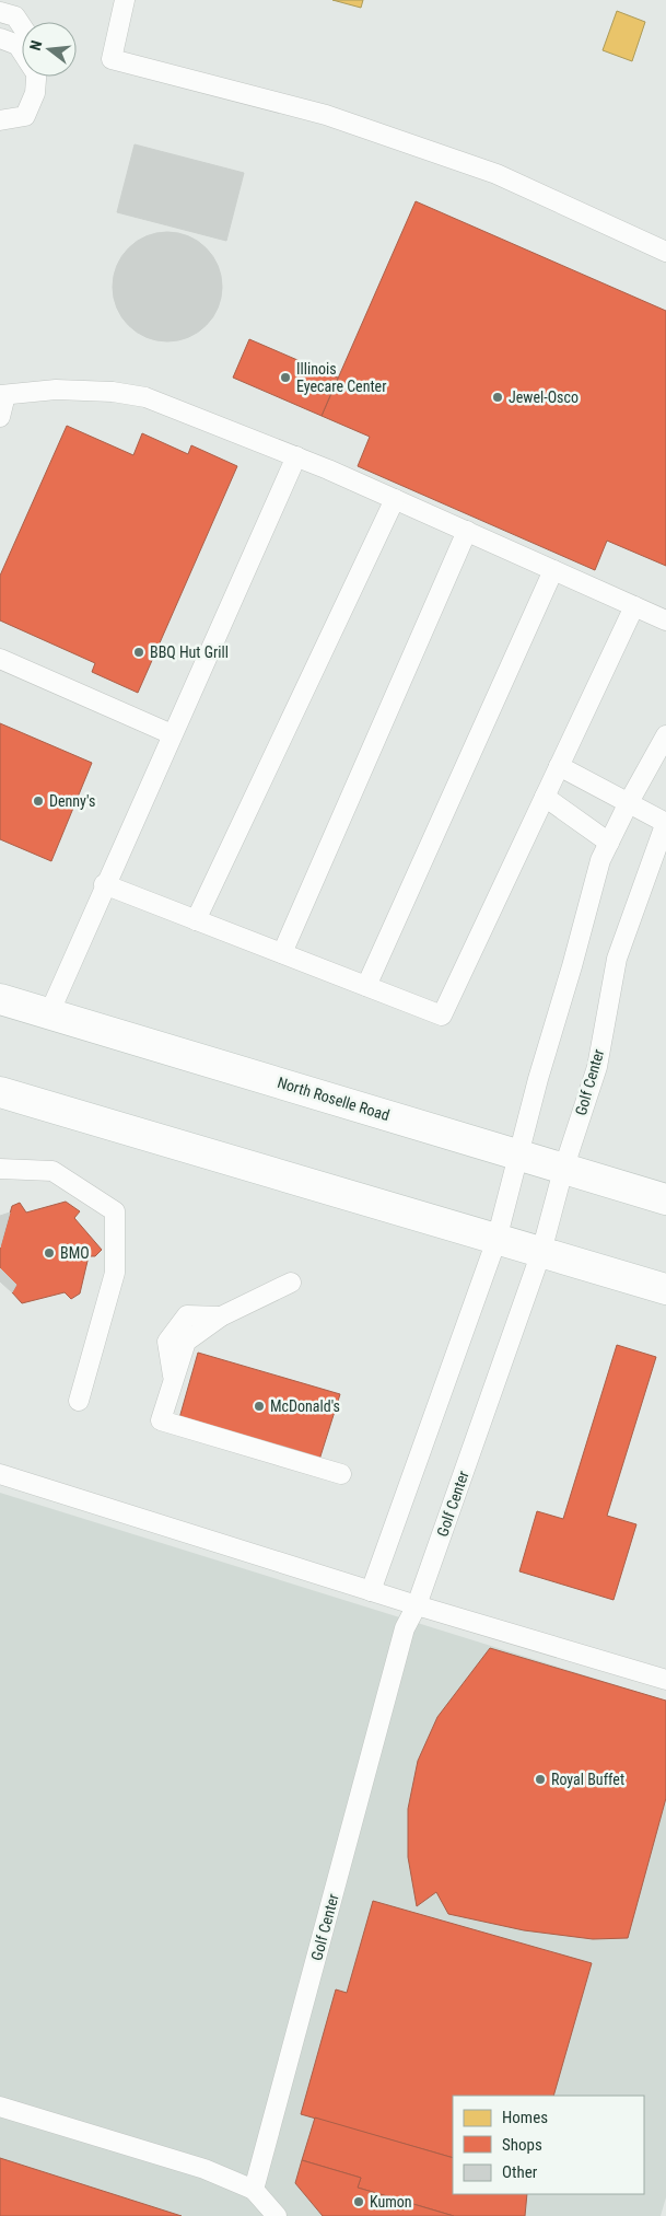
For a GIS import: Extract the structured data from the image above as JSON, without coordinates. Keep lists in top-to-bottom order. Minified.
{"streets":{"main road":["North Roselle Road"],"lane":["Golf Center"]},"crossings":[["Golf Center","North Roselle Road"]],"places":["Illinois Eyecare Center","Jewel-Osco","BBQ Hut Grill","Denny's","BMO","McDonald's","Royal Buffet","Kumon"],"legend":["Homes","Shops","Other"],"north":"left"}
